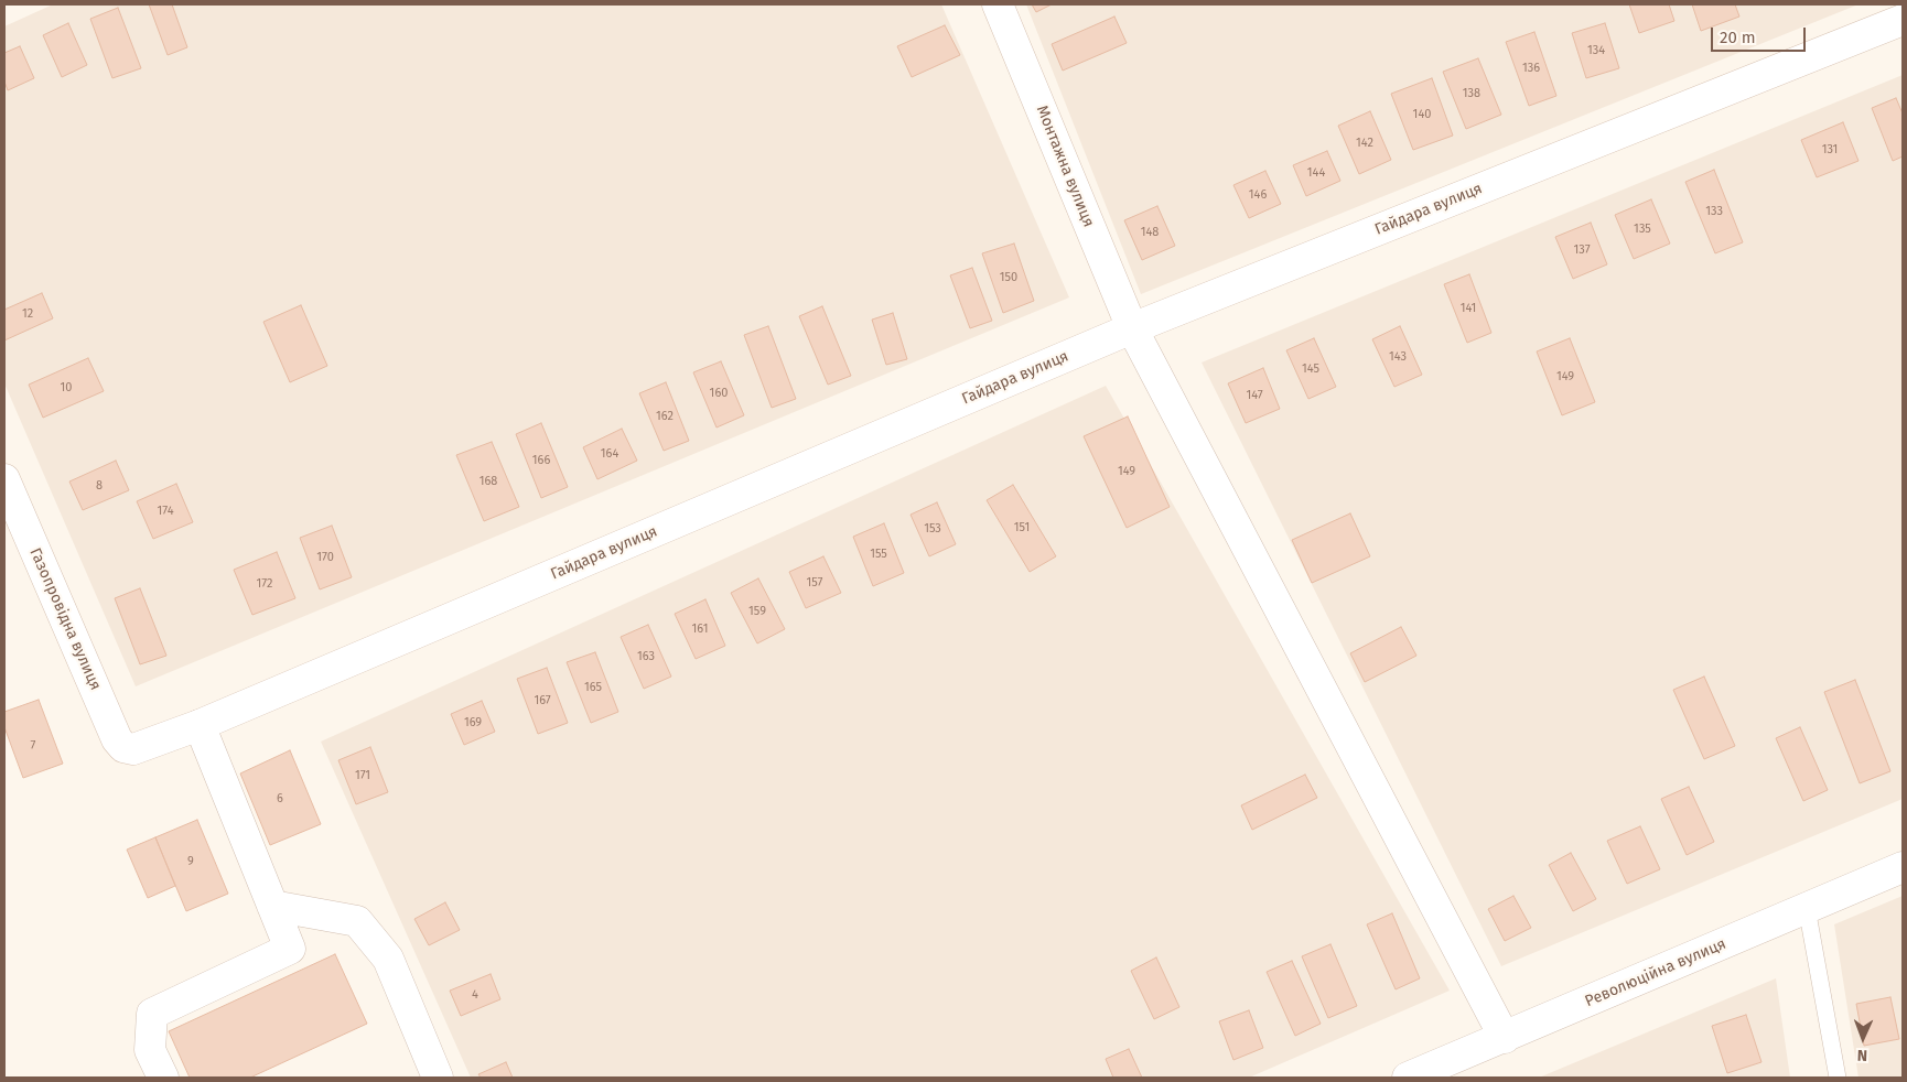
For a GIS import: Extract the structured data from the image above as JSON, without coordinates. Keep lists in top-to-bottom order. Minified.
{"streets":{"street":["Монтажна вулиця","Гайдара вулиця","Газопровідна вулиця","Революційна вулиця"]},"crossings":[["Монтажна вулиця","Гайдара вулиця"],["Монтажна вулиця","Революційна вулиця"],["Гайдара вулиця","Газопровідна вулиця"]],"house_numbers":["134","136","138","140","142","131","144","146","133","135","148","137","150","141","12","143","145","149","10","160","147","162","164","166","149","168","8","174","151","153","155","170","157","172","159","161","163","165","167","169","7","171","6","9","4"],"scale_bar":"20 m","north":"bottom"}
